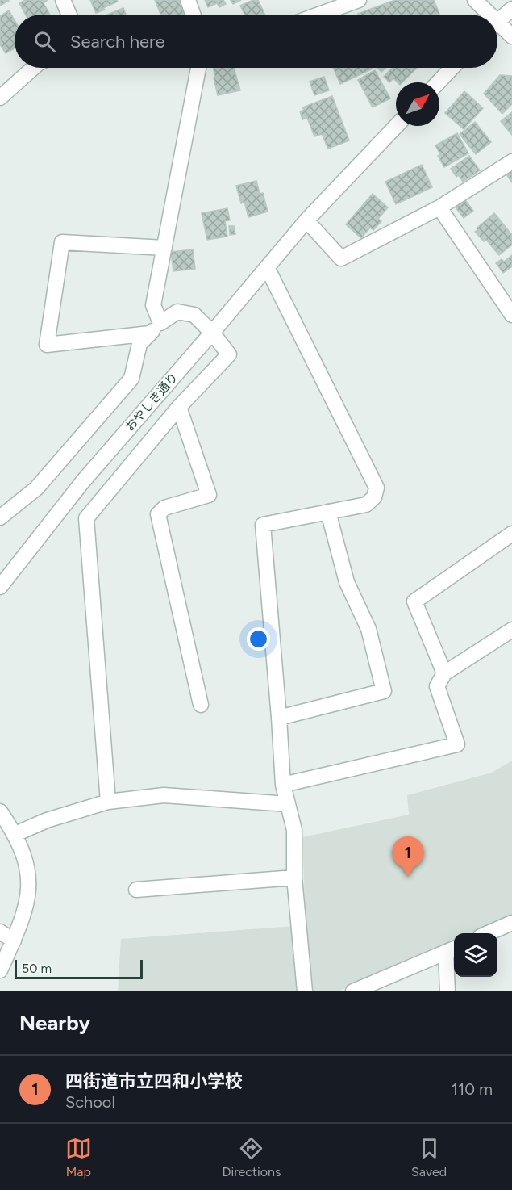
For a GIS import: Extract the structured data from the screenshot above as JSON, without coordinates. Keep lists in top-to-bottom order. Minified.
{"streets":{"street":["おやしき通り"]},"scale_bar":"50 m","north":"top right","page":{"search":"Search here","pins":"1","scale":"50 m","heading":"Nearby","list":[{"mark":"1","name":"四街道市立四和小学校","note":"School","value":"110 m"}],"nav":["Map","Directions","Saved"]}}
